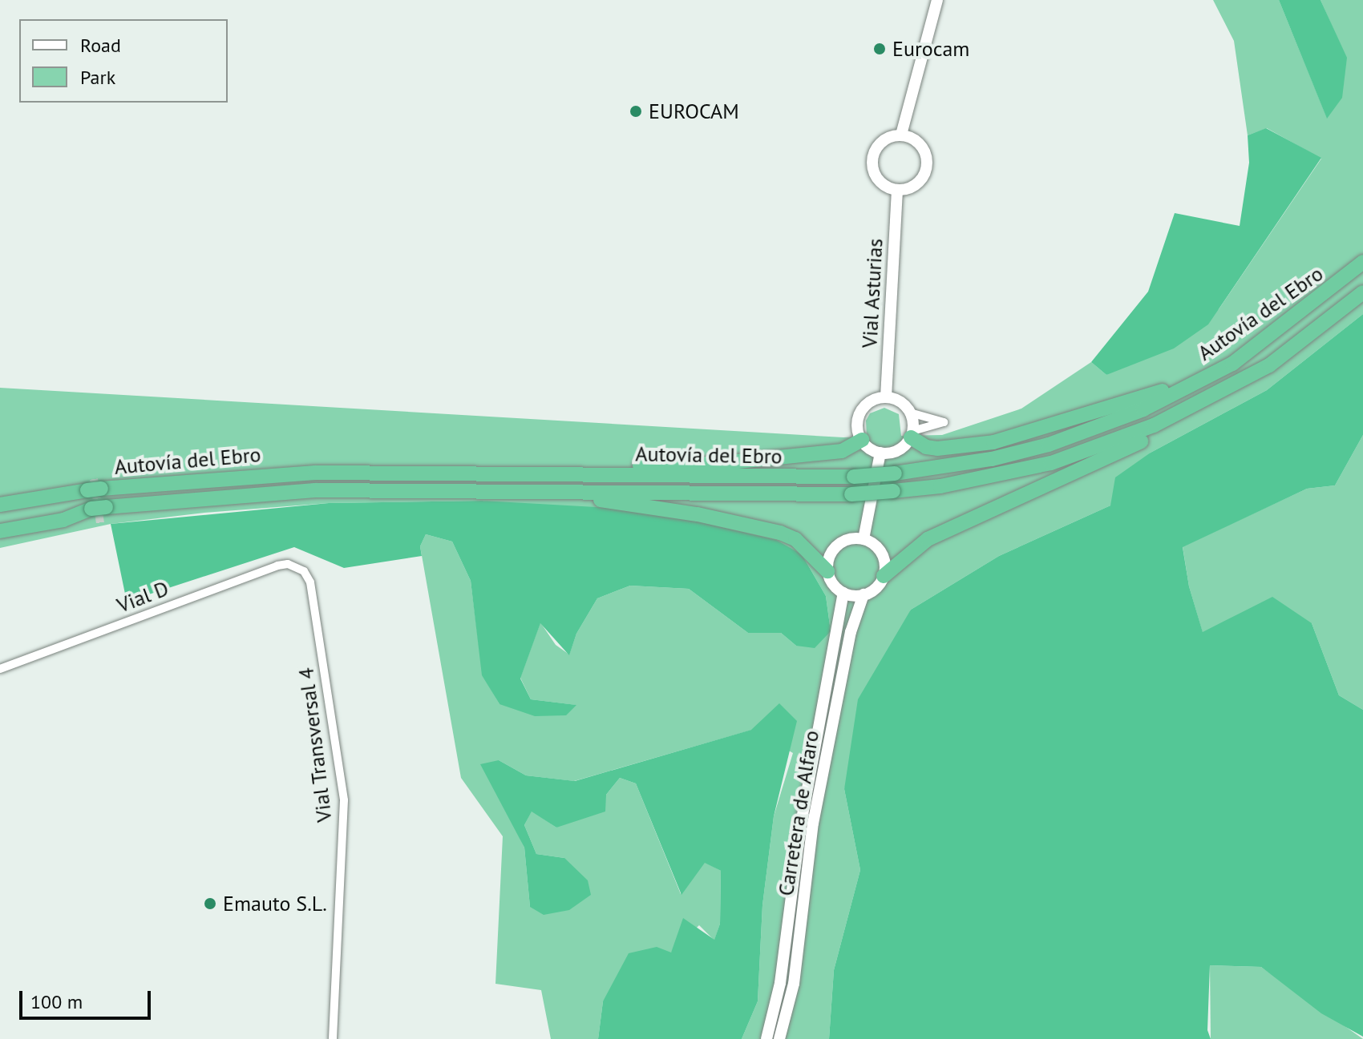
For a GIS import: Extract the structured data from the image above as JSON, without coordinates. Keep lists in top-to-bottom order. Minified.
{"streets":{"highway":["Autovía del Ebro"],"main road":["Vial Asturias","Carretera de Alfaro"],"street":["Vial D","Vial Transversal 4"]},"crossings":[["Vial D","Vial Transversal 4"]],"places":["Eurocam","EUROCAM","Emauto S.L."],"legend":["Road","Park"],"scale_bar":"100 m"}
